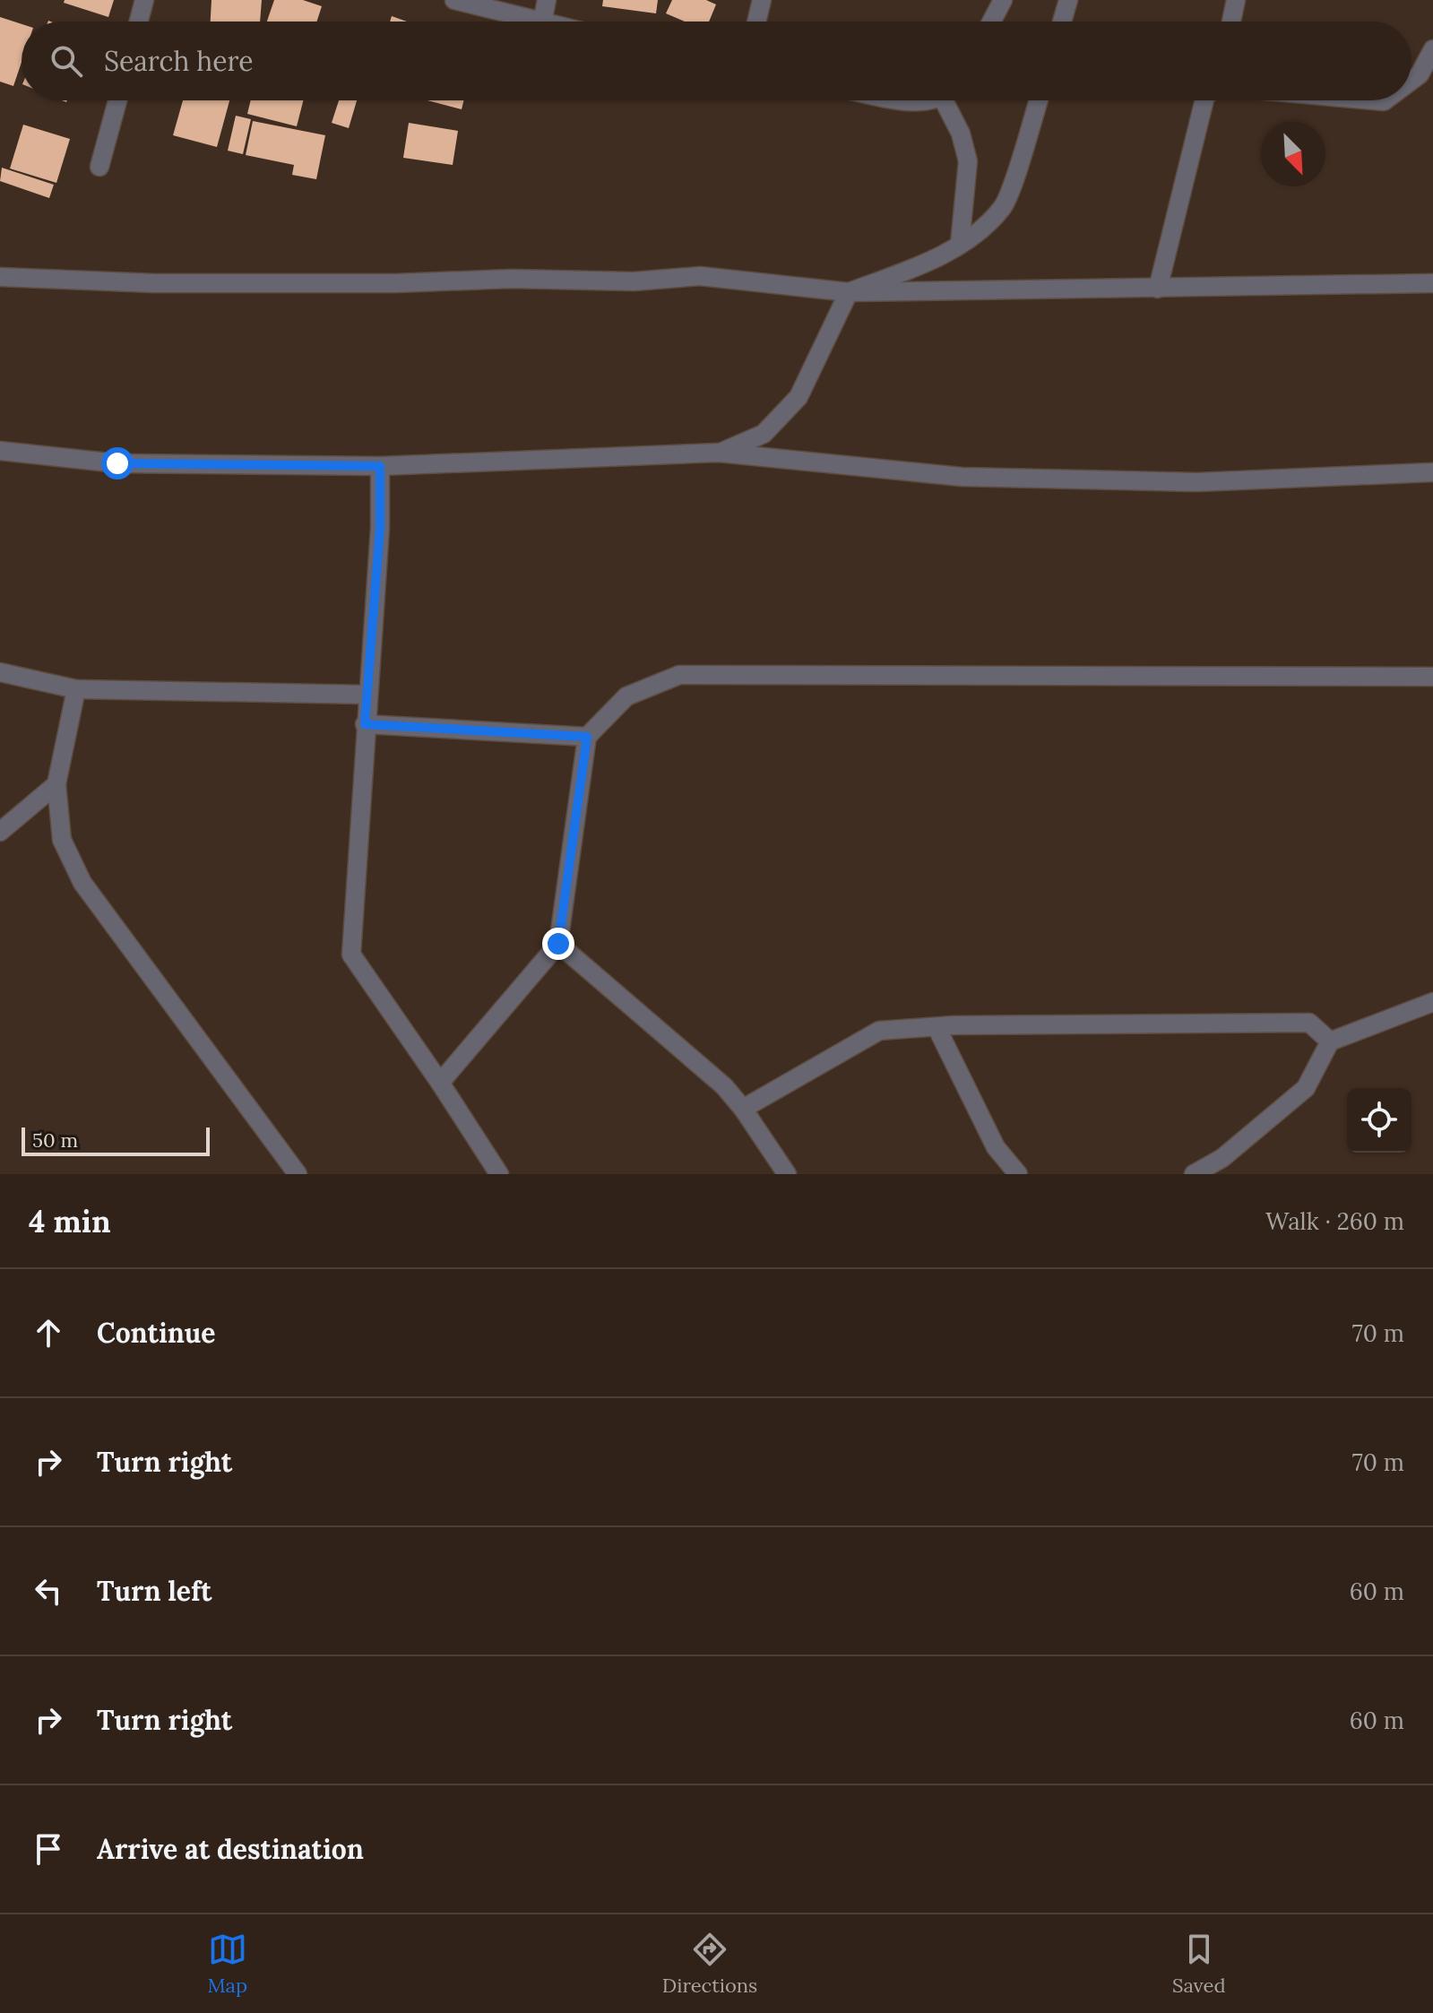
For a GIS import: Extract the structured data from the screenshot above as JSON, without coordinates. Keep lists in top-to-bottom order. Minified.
{"scale_bar":"50 m","north":"bottom right","page":{"search":"Search here","scale":"50 m","heading":["4 min","Walk · 260 m"],"list":[["Continue","70 m"],["Turn right","70 m"],["Turn left","60 m"],["Turn right","60 m"],"Arrive at destination"],"nav":["Map","Directions","Saved"]}}
